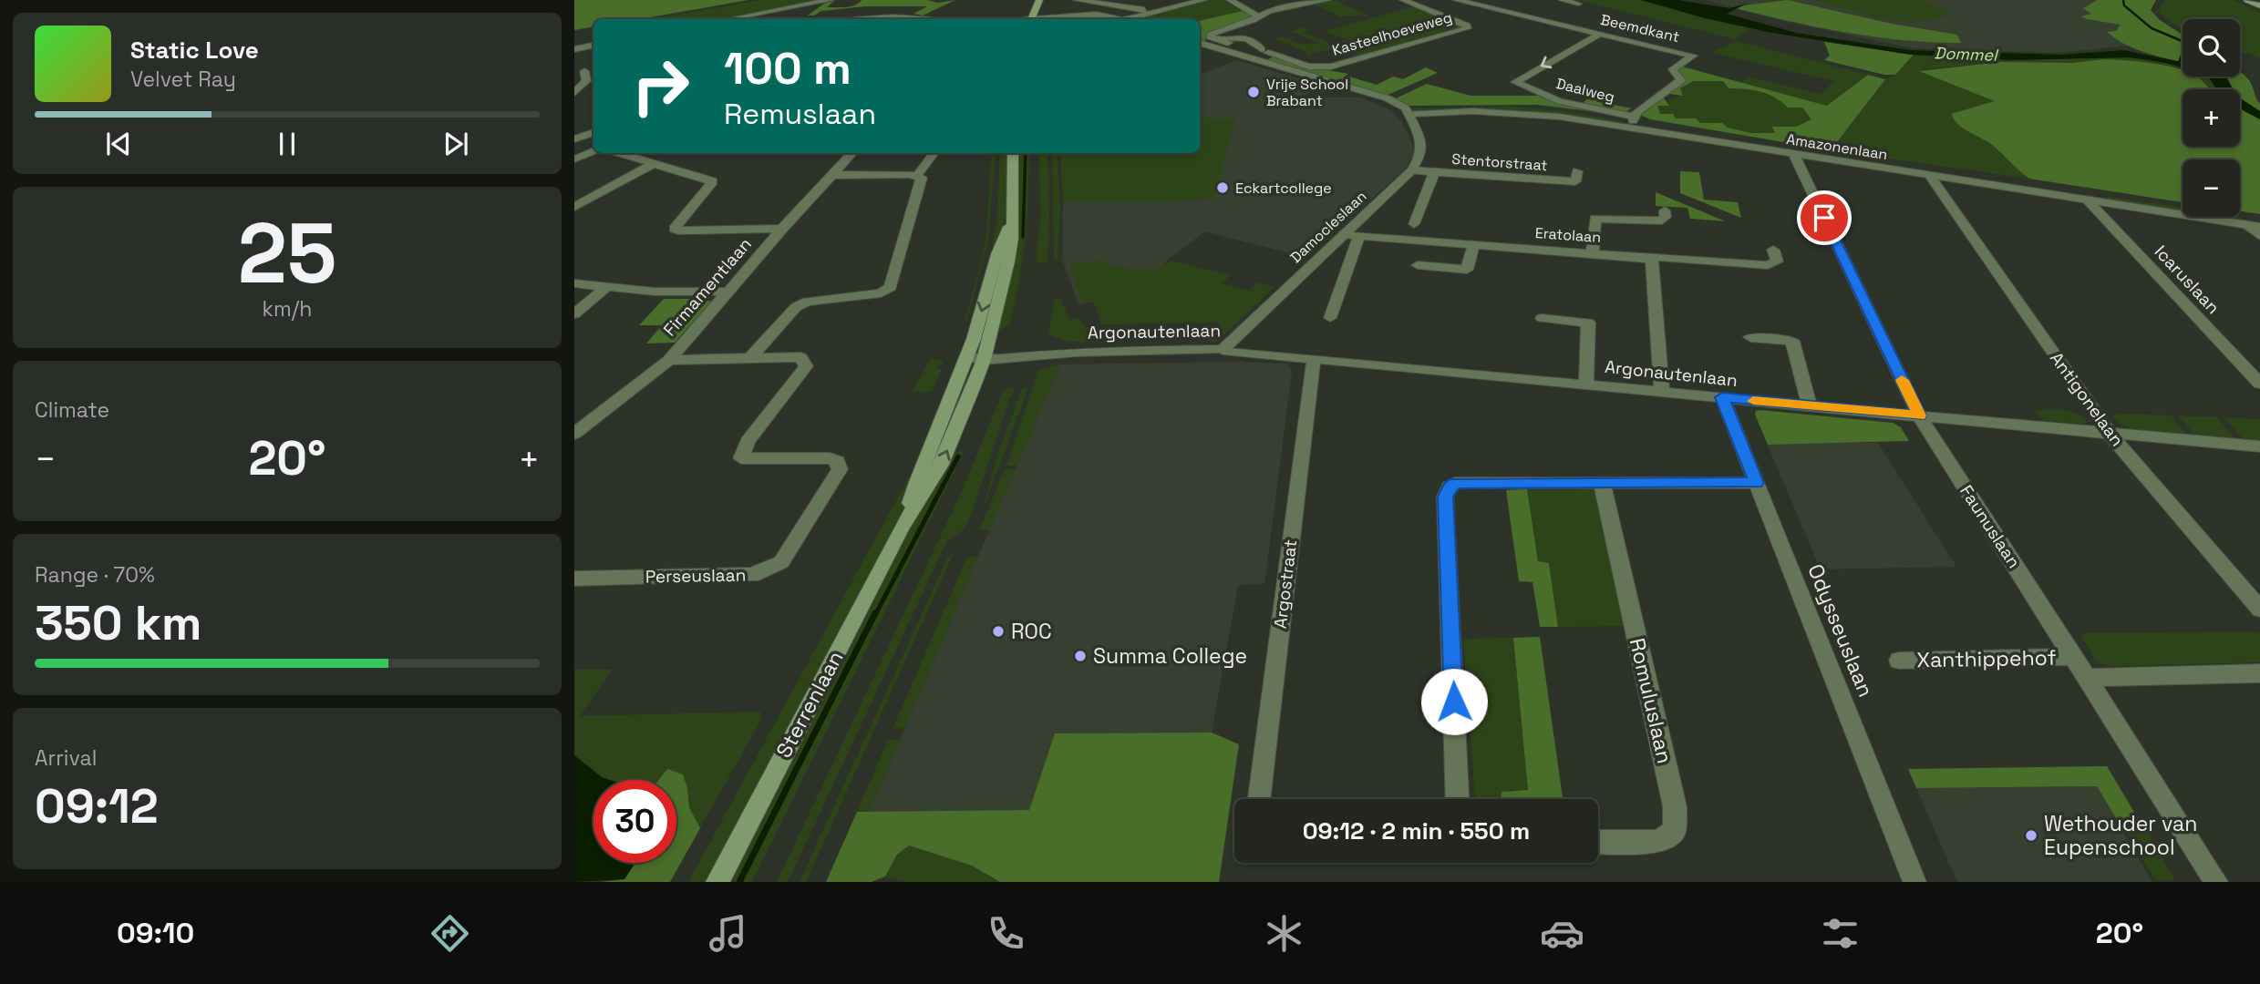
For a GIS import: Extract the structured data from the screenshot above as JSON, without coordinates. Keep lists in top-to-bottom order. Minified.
{"streets":{"main road":["Sterrenlaan"],"street":["Beemdkant","Kasteelhoeveweg","Daalweg","Amazonenlaan","Stentorstraat","Damocleslaan","Eratolaan","Icaruslaan","Firmamentlaan","Argonautenlaan","Antigonelaan","Faunuslaan","Perseuslaan","Argostraat","Odysseuslaan","Xanthippehof","Romuluslaan"]},"crossings":[["Beemdkant","Daalweg"],["Amazonenlaan","Damocleslaan"],["Amazonenlaan","Icaruslaan"],["Amazonenlaan","Antigonelaan"],["Amazonenlaan","Faunuslaan"],["Stentorstraat","Damocleslaan"],["Damocleslaan","Eratolaan"],["Damocleslaan","Argonautenlaan"],["Argonautenlaan","Antigonelaan"],["Argonautenlaan","Faunuslaan"],["Argonautenlaan","Argostraat"],["Argonautenlaan","Odysseuslaan"],["Argonautenlaan","Sterrenlaan"],["Faunuslaan","Xanthippehof"]],"water":["Dommel"],"places":["Vrije School Brabant","Eckartcollege","ROC","Summa College","Wethouder van Eupenschool"],"page":{"map_buttons":["+","−"],"turn":["100 m","Remuslaan"],"song":["Static Love","Velvet Ray"],"tile":[["25","km/h"],"Climate",["Range · 70%","350 km"],["Arrival","09:12"]],"heat":["−","20°","+"],"limit":"30","trip":"09:12 · 2 min · 550 m","tabs":["09:10","20°"]}}
